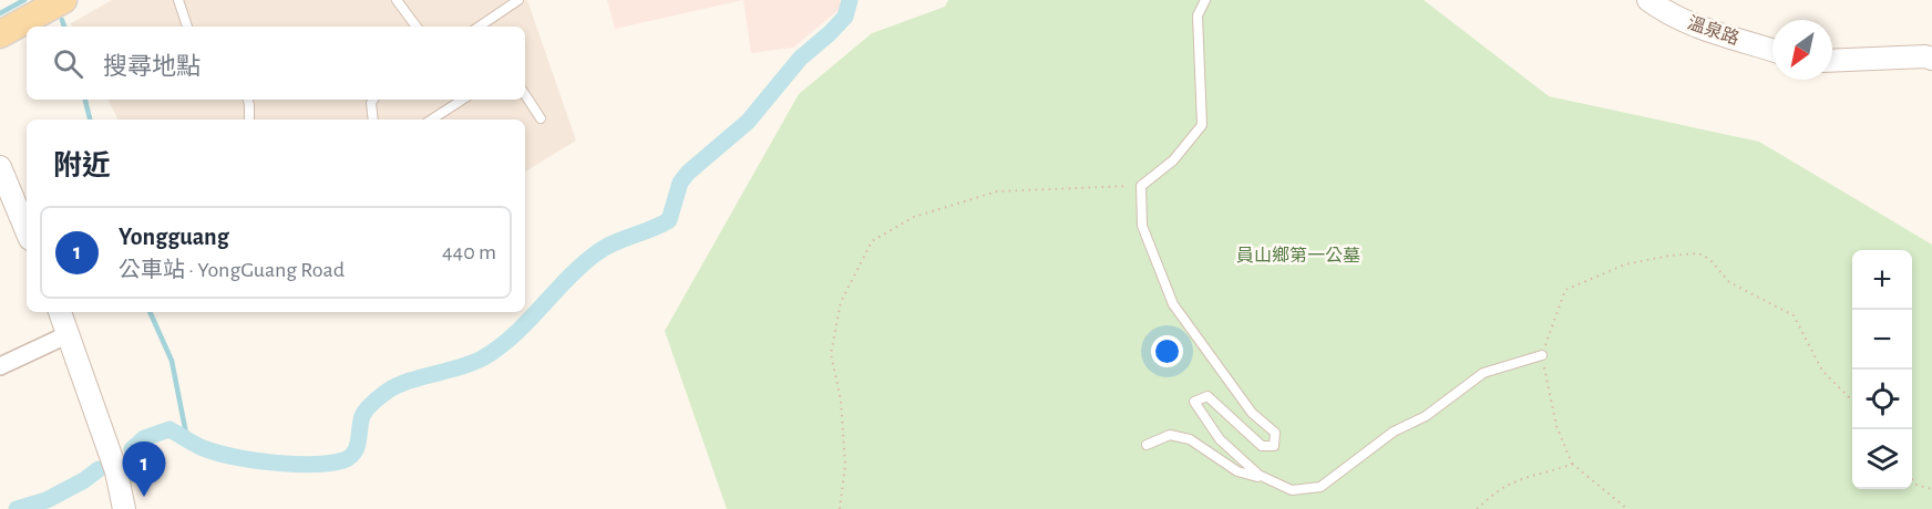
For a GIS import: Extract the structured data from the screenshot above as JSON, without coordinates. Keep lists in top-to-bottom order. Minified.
{"streets":{"street":["溫泉路"]},"parks":["員山鄉第一公墓"],"north":"bottom left","page":{"search":"搜尋地點","heading":"附近","list":[{"mark":"1","name":"Yongguang","note":"公車站 · YongGuang Road","value":"440 m"}],"map_buttons":["+","−"],"pins":"1"}}
